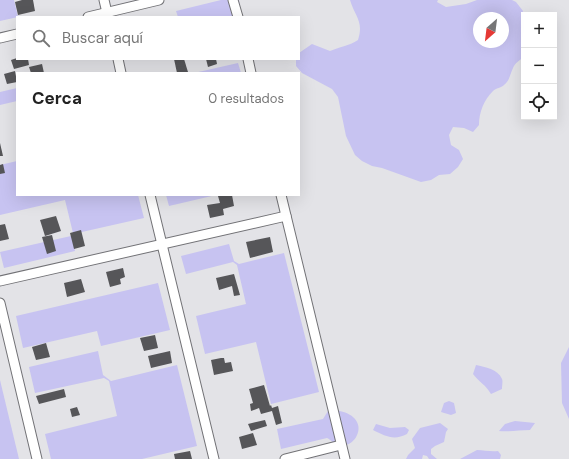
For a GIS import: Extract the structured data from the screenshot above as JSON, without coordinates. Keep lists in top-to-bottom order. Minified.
{"north":"bottom left","page":{"map_buttons":["+","−"],"search":"Buscar aquí","heading":["Cerca","0 resultados"]}}
